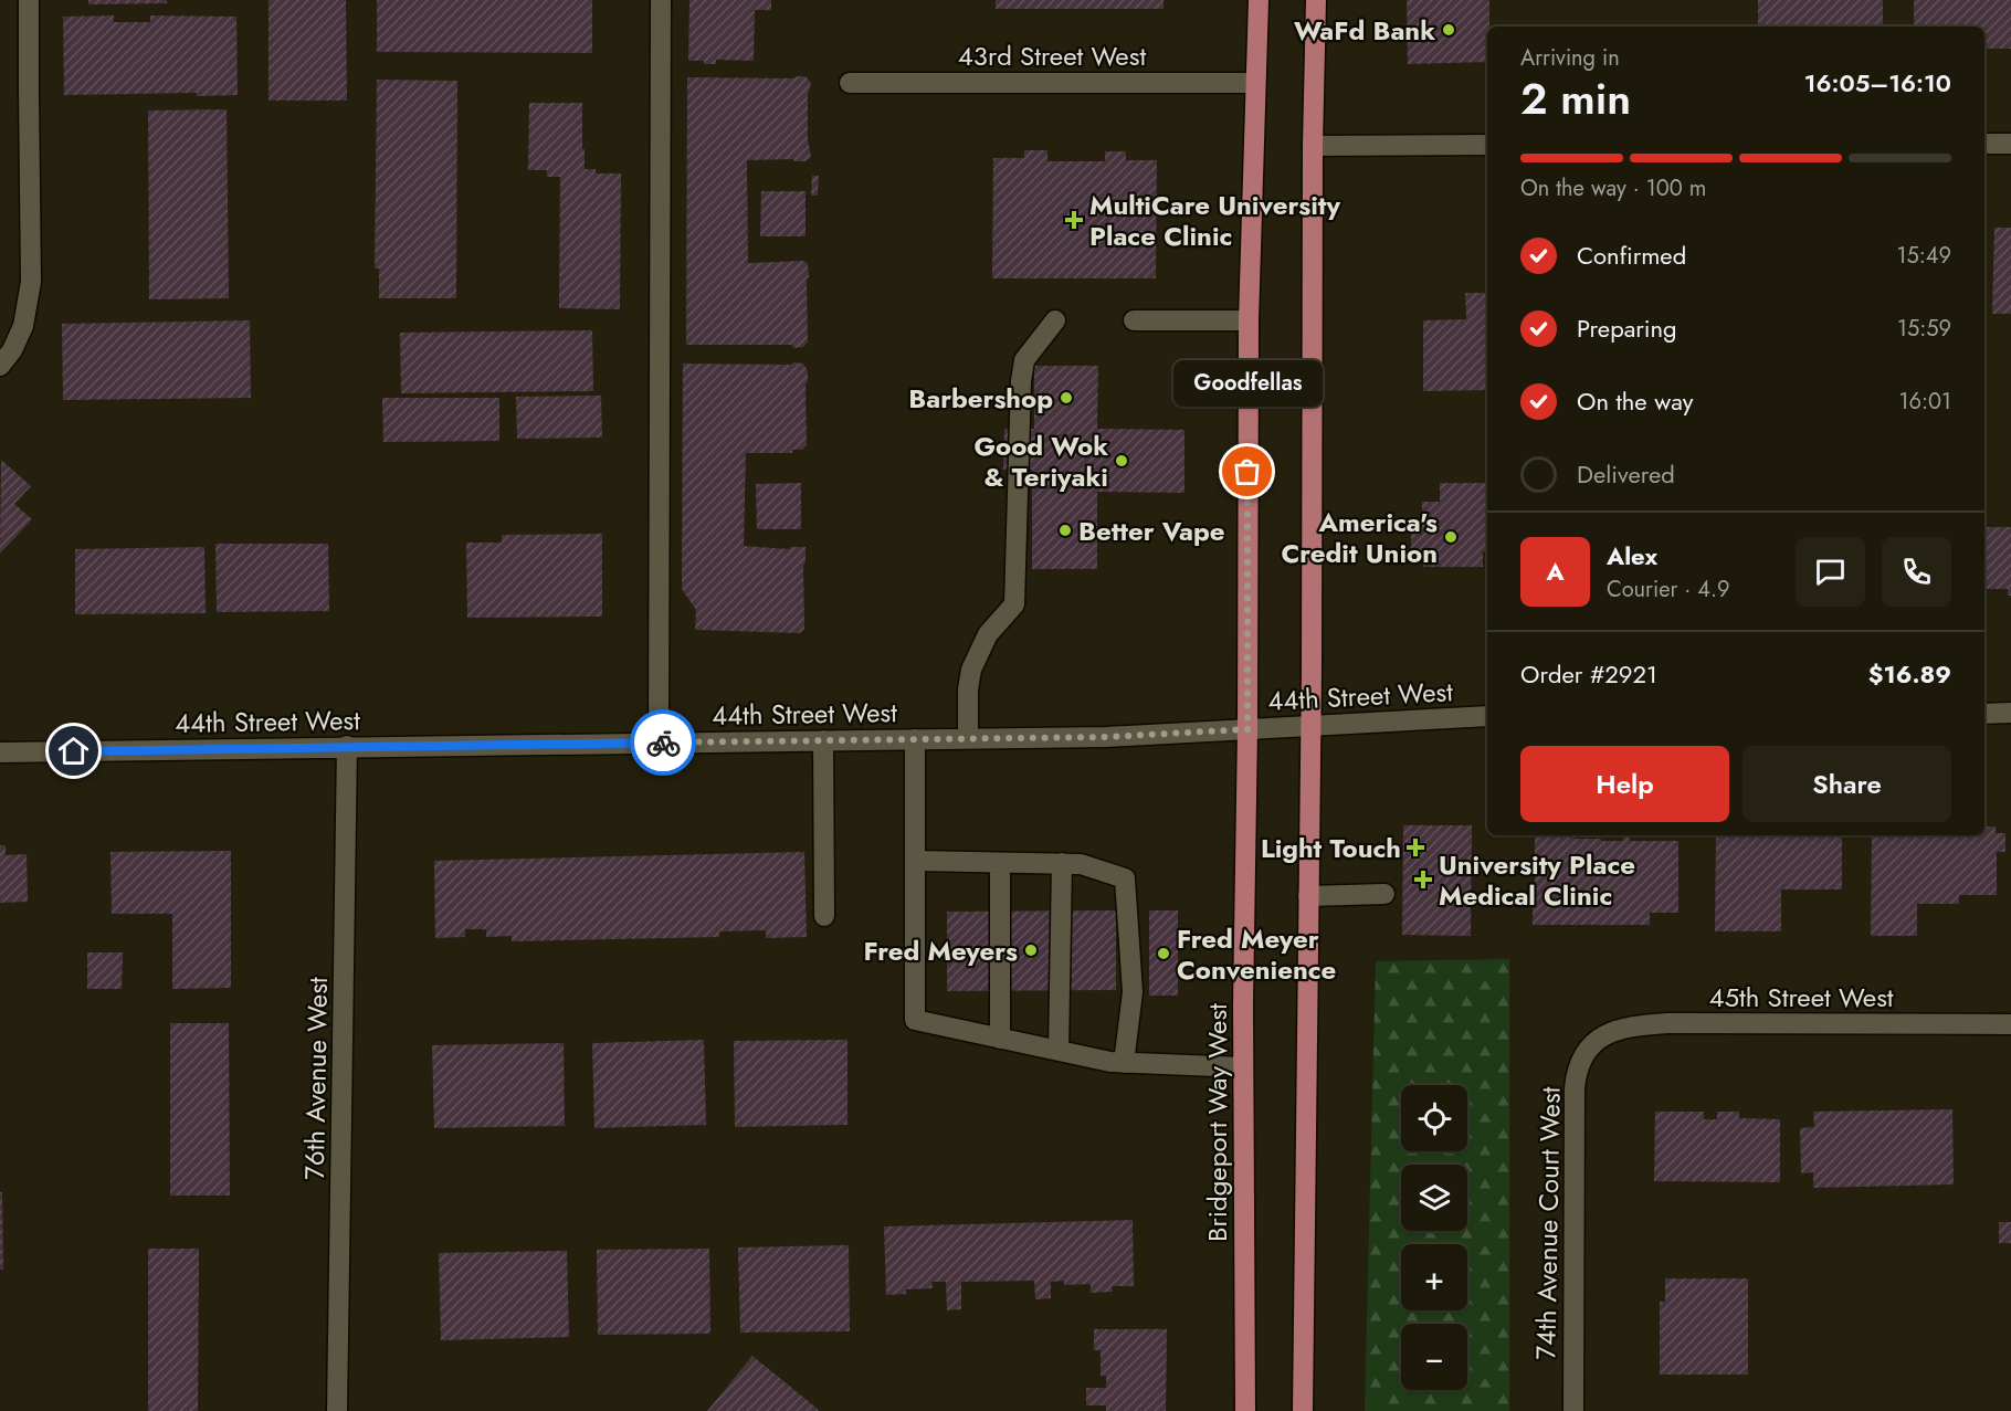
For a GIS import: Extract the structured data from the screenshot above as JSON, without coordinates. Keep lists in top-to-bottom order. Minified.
{"streets":{"main road":["Bridgeport Way West"],"street":["43rd Street West","44th Street West","45th Street West","76th Avenue West","74th Avenue Court West"]},"crossings":[["43rd Street West","Bridgeport Way West"],["44th Street West","76th Avenue West"],["44th Street West","Bridgeport Way West"],["45th Street West","74th Avenue Court West"]],"places":{"other":["WaFd Bank","Barbershop","Good Wok & Teriyaki","Goodfellas","Better Vape","America's Credit Union","Fred Meyers","Fred Meyer Convenience"],"health":["MultiCare University Place Clinic","Light Touch","University Place Medical Clinic"]},"page":{"heading":["2 min","Arriving in","16:05–16:10"],"panel":["Alex","Courier · 4.9","Order #2921","$16.89"],"bar":"On the way · 100 m","list":[["Confirmed","15:49"],["Preparing","15:59"],["On the way","16:01"],"Delivered"],"bubble":"Goodfellas","round":"A","buttons":["Help","Share"],"map_buttons":["+","−"]}}
